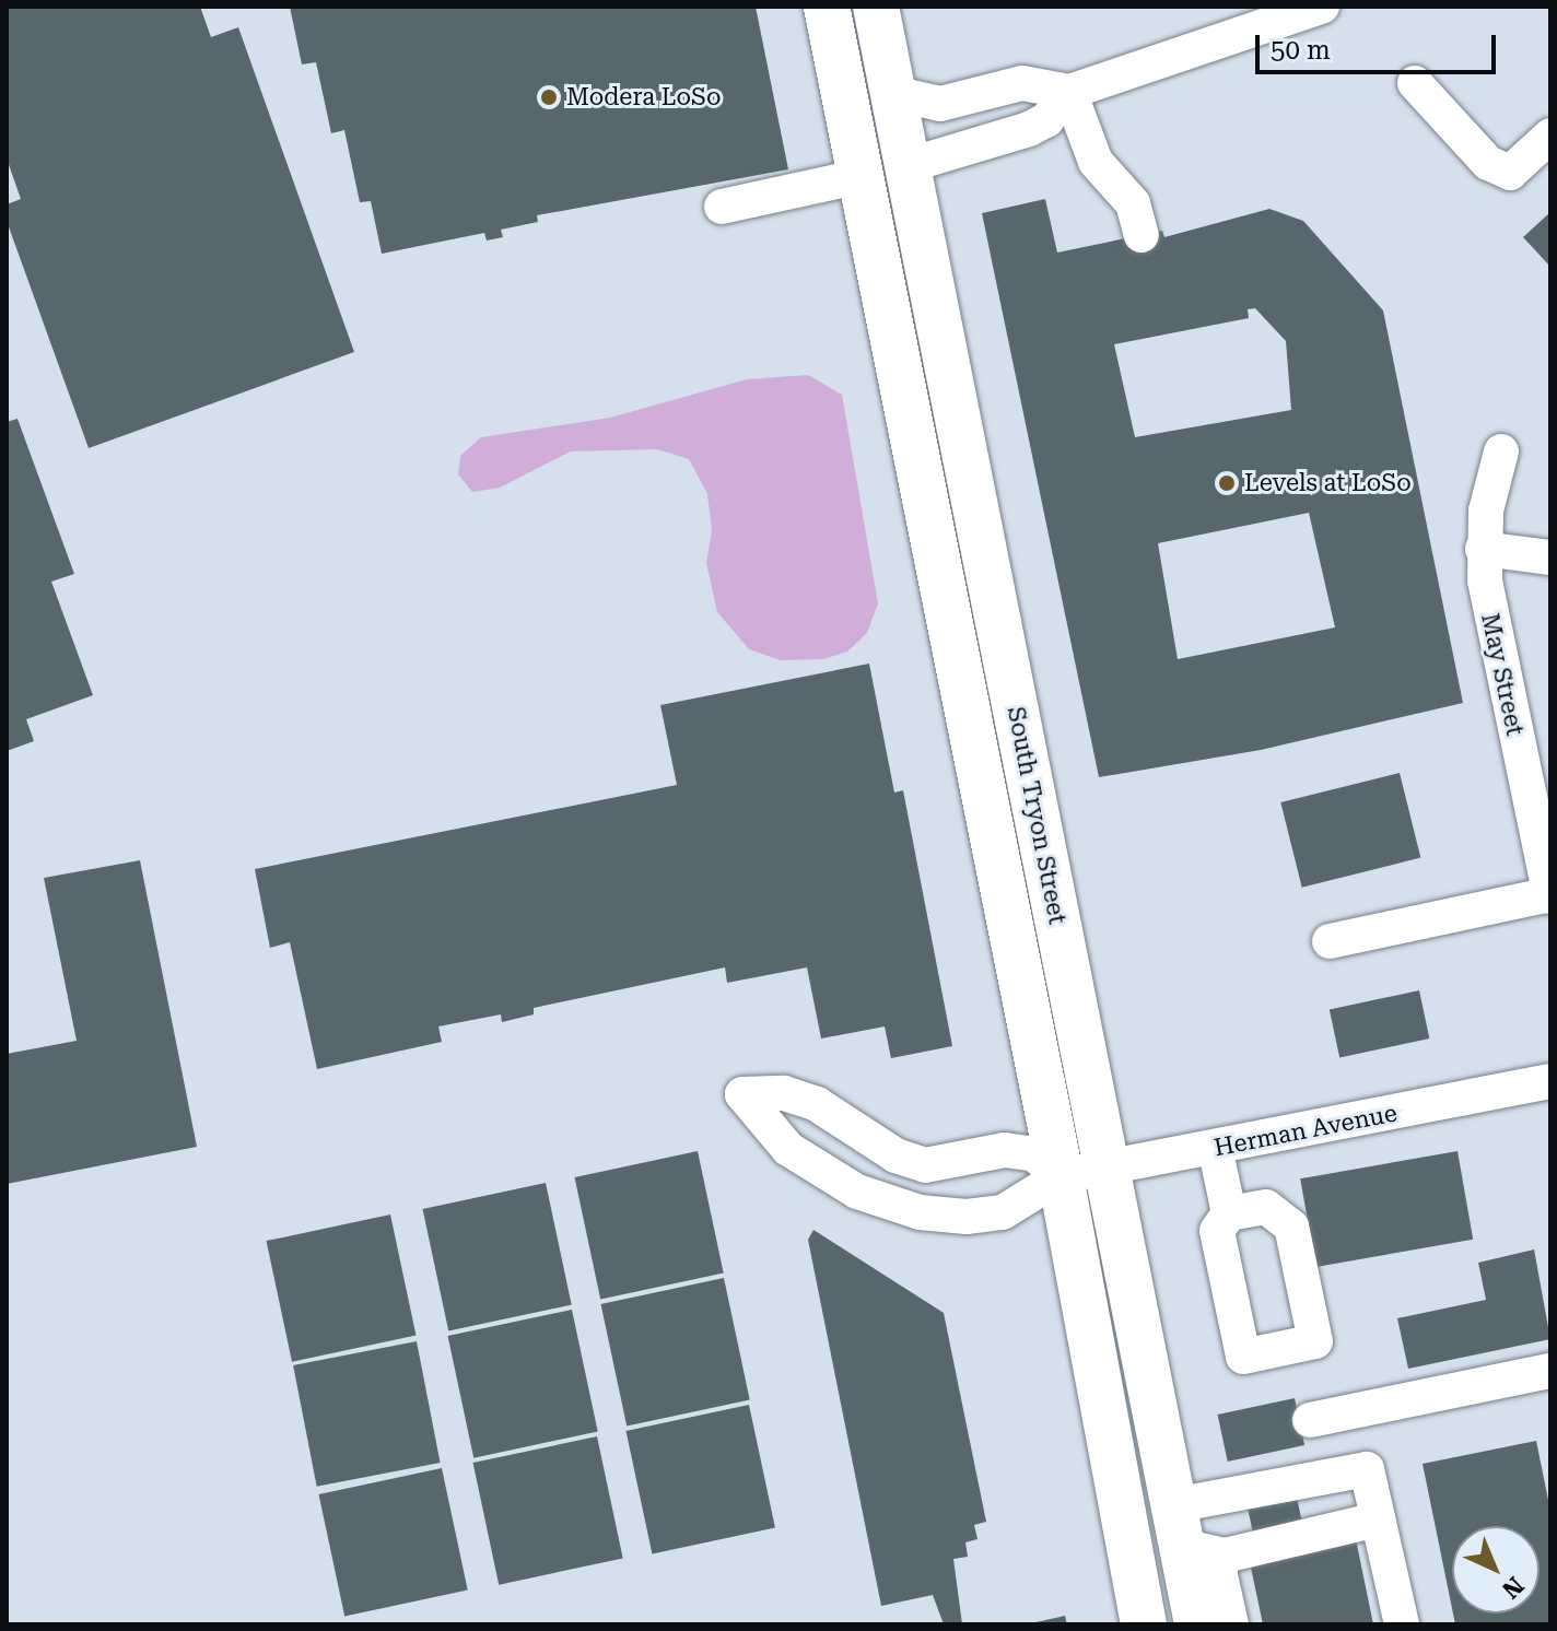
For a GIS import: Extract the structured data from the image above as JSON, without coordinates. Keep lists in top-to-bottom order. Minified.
{"streets":{"main road":["South Tryon Street"],"street":["May Street","Herman Avenue"]},"crossings":[["South Tryon Street","Herman Avenue"]],"places":["Modera LoSo","Levels at LoSo"],"scale_bar":"50 m","north":"bottom right"}
